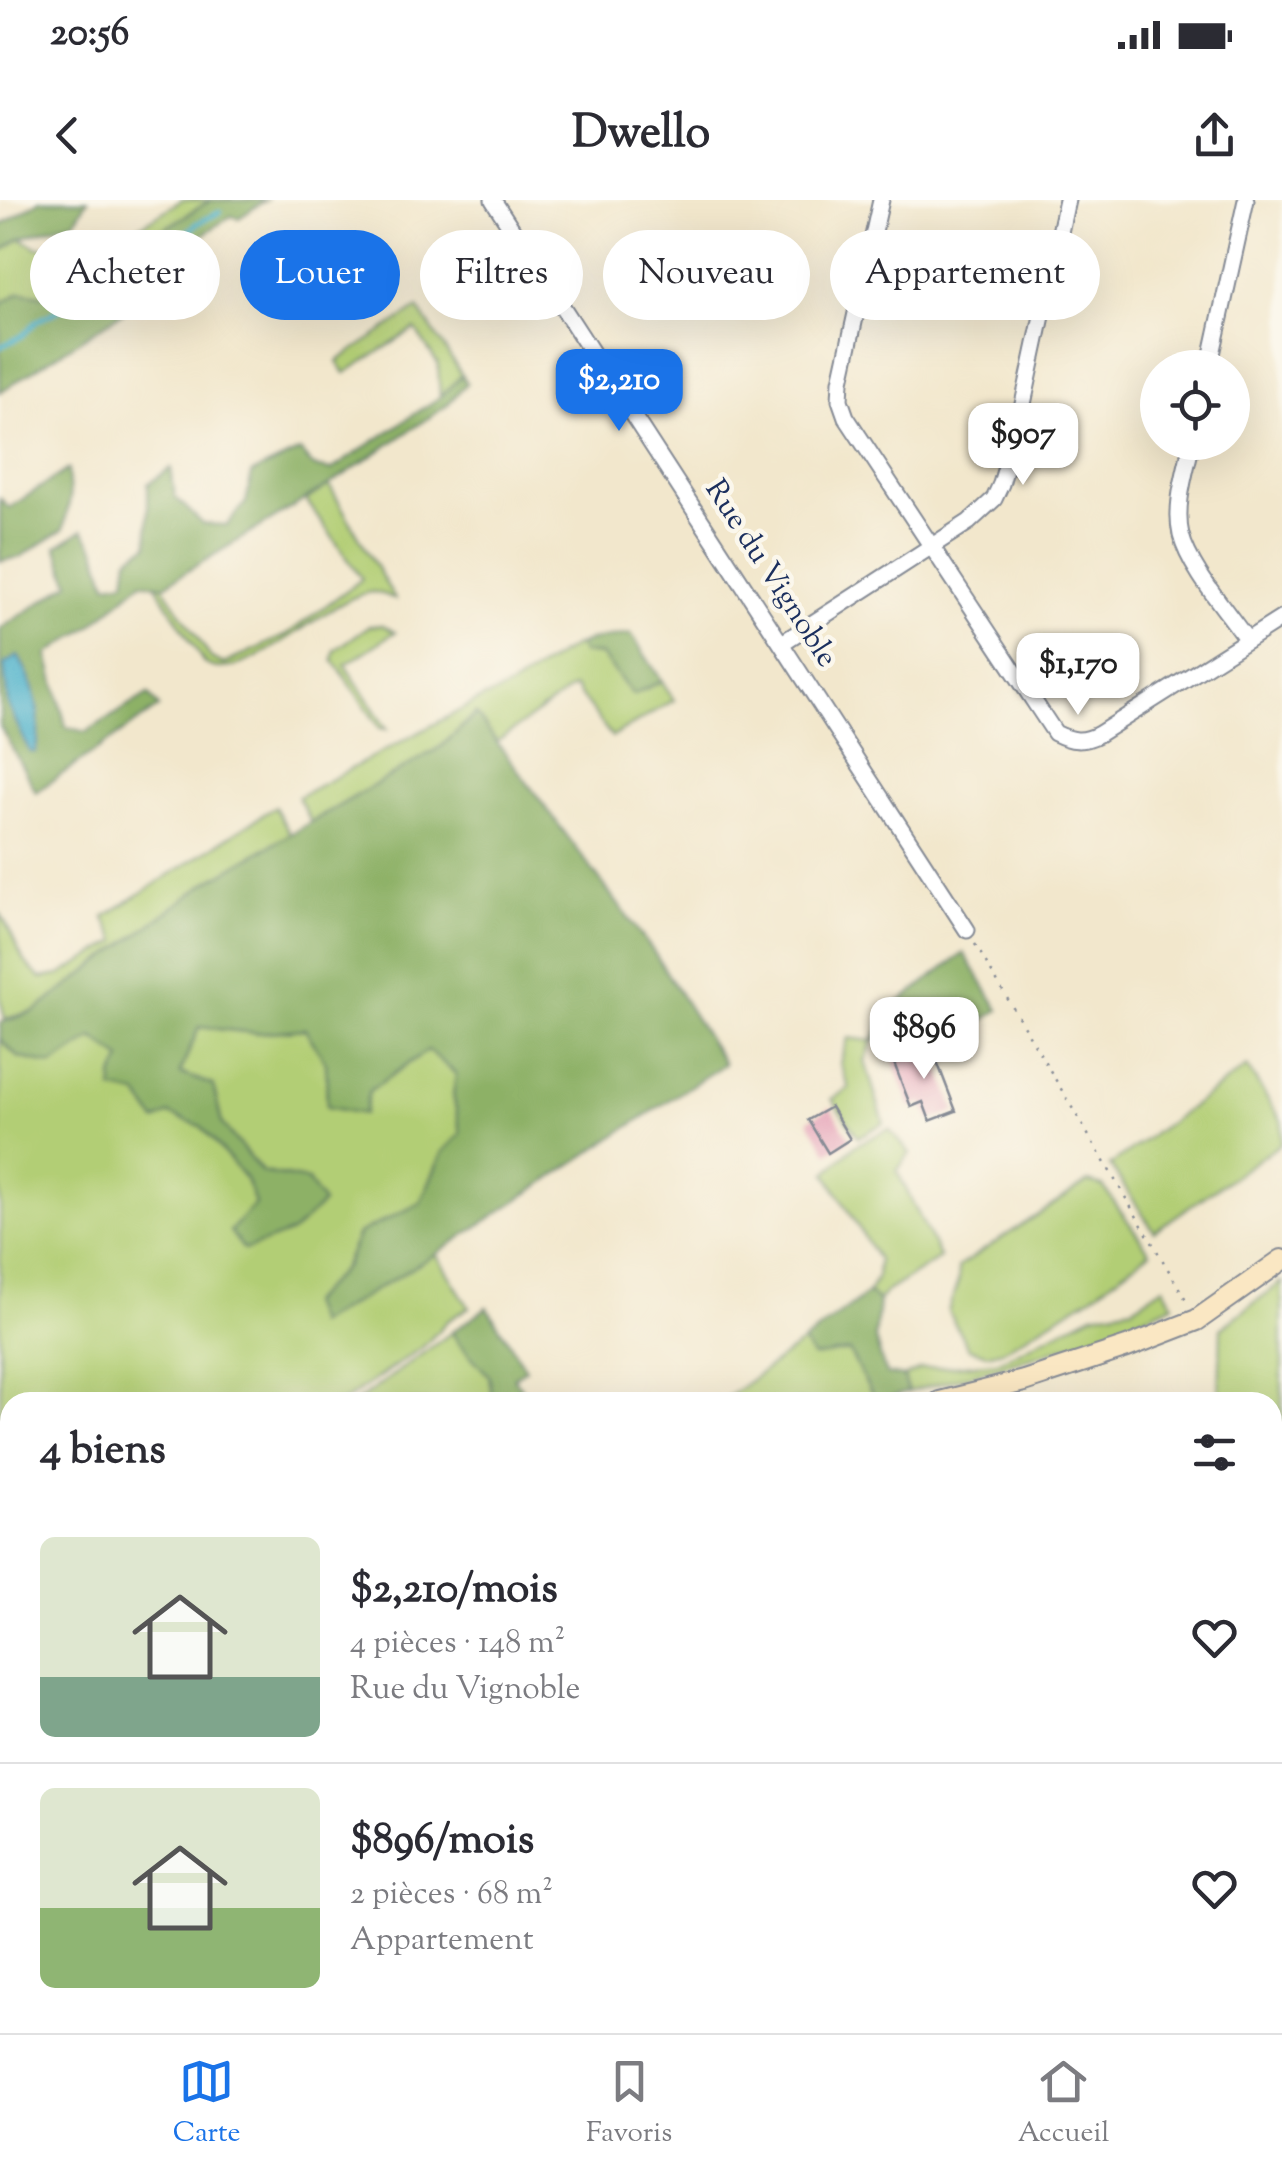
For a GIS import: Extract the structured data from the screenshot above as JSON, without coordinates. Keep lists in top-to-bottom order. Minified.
{"streets":{"street":["Rue du Vignoble"]},"page":{"status":"20:56","header":"Dwello","chip":["Acheter","Louer","Filtres","Nouveau","Appartement"],"price":["$2,210","$907","$1,170","$896"],"heading":"4 biens","list":[{"name":"$2,210/mois","note":"4 pièces · 148 m² · Rue du Vignoble"},{"name":"$896/mois","note":"2 pièces · 68 m² · Appartement"}],"tabs":["Carte","Favoris","Accueil"]}}
